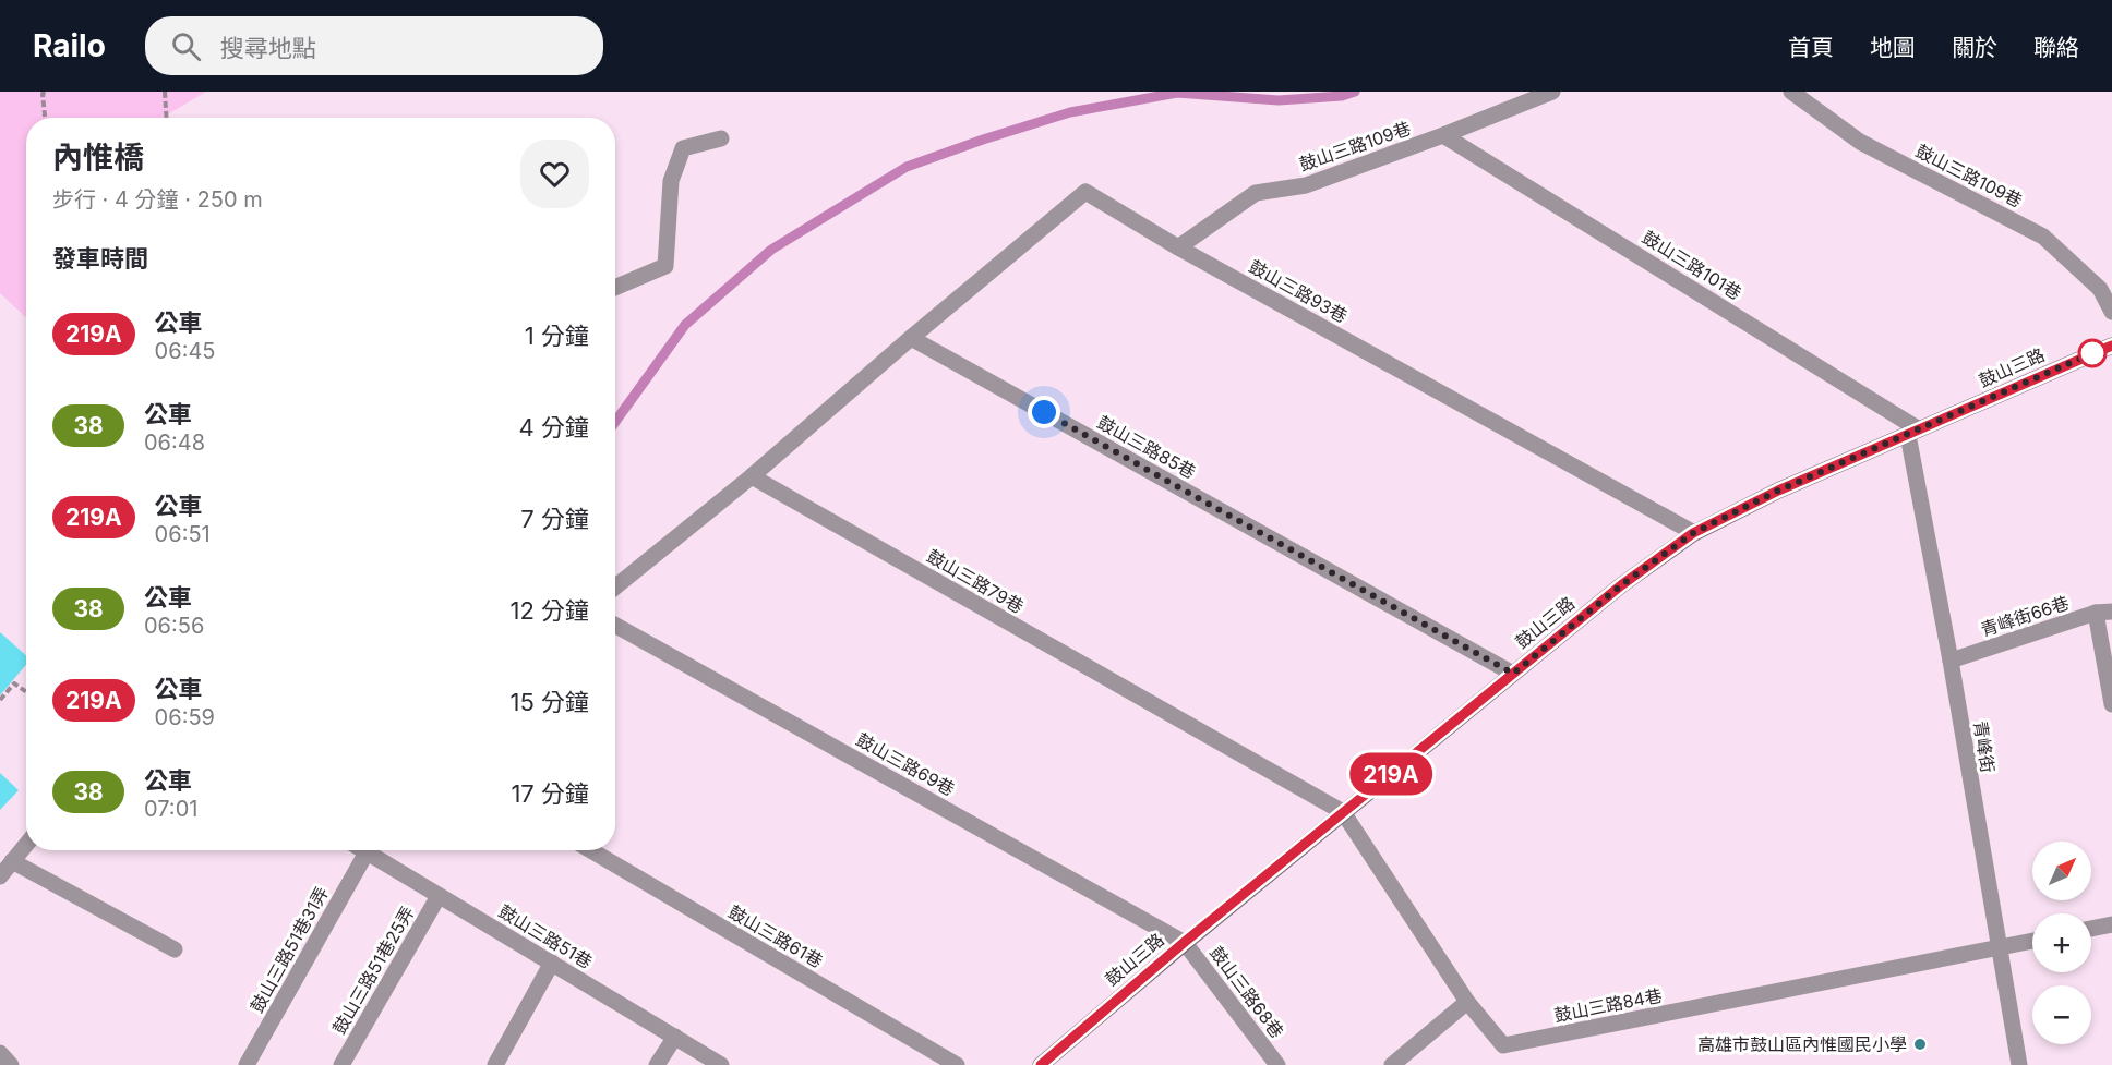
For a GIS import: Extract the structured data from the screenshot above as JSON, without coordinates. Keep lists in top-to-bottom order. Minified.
{"streets":{"street":["鼓山三路109巷","鼓山三路101巷","鼓山三路93巷","鼓山三路","鼓山三路85巷","鼓山三路79巷","青峰街66巷","青峰街","鼓山三路69巷","鼓山三路51巷","鼓山三路61巷","鼓山三路51巷31弄","鼓山三路51巷25弄","鼓山三路68巷","鼓山三路84巷"]},"crossings":[["鼓山三路109巷","鼓山三路101巷"],["鼓山三路109巷","鼓山三路93巷"],["鼓山三路101巷","鼓山三路"],["鼓山三路101巷","青峰街"],["鼓山三路93巷","鼓山三路"],["鼓山三路93巷","鼓山三路85巷"],["鼓山三路","鼓山三路85巷"],["鼓山三路","鼓山三路79巷"],["鼓山三路","青峰街"],["鼓山三路","鼓山三路69巷"],["鼓山三路","鼓山三路68巷"],["鼓山三路","鼓山三路84巷"],["鼓山三路79巷","鼓山三路84巷"],["青峰街66巷","青峰街"],["青峰街","鼓山三路84巷"],["鼓山三路69巷","鼓山三路68巷"],["鼓山三路51巷","鼓山三路51巷31弄"],["鼓山三路51巷","鼓山三路51巷25弄"]],"places":["高雄市鼓山區內惟國民小學"],"lines":["bus line 219A"],"north":"top right","page":{"header":"Railo","search":"搜尋地點","nav":["首頁","地圖","關於","聯絡"],"on_map":"219A","heading":[["內惟橋","步行 · 4 分鐘 · 250 m"],"發車時間"],"list":[{"mark":"219A","name":"公車","note":"06:45","value":"1 分鐘"},{"mark":"38","name":"公車","note":"06:48","value":"4 分鐘"},{"mark":"219A","name":"公車","note":"06:51","value":"7 分鐘"},{"mark":"38","name":"公車","note":"06:56","value":"12 分鐘"},{"mark":"219A","name":"公車","note":"06:59","value":"15 分鐘"},{"mark":"38","name":"公車","note":"07:01","value":"17 分鐘"}],"map_buttons":["+","−"]}}
